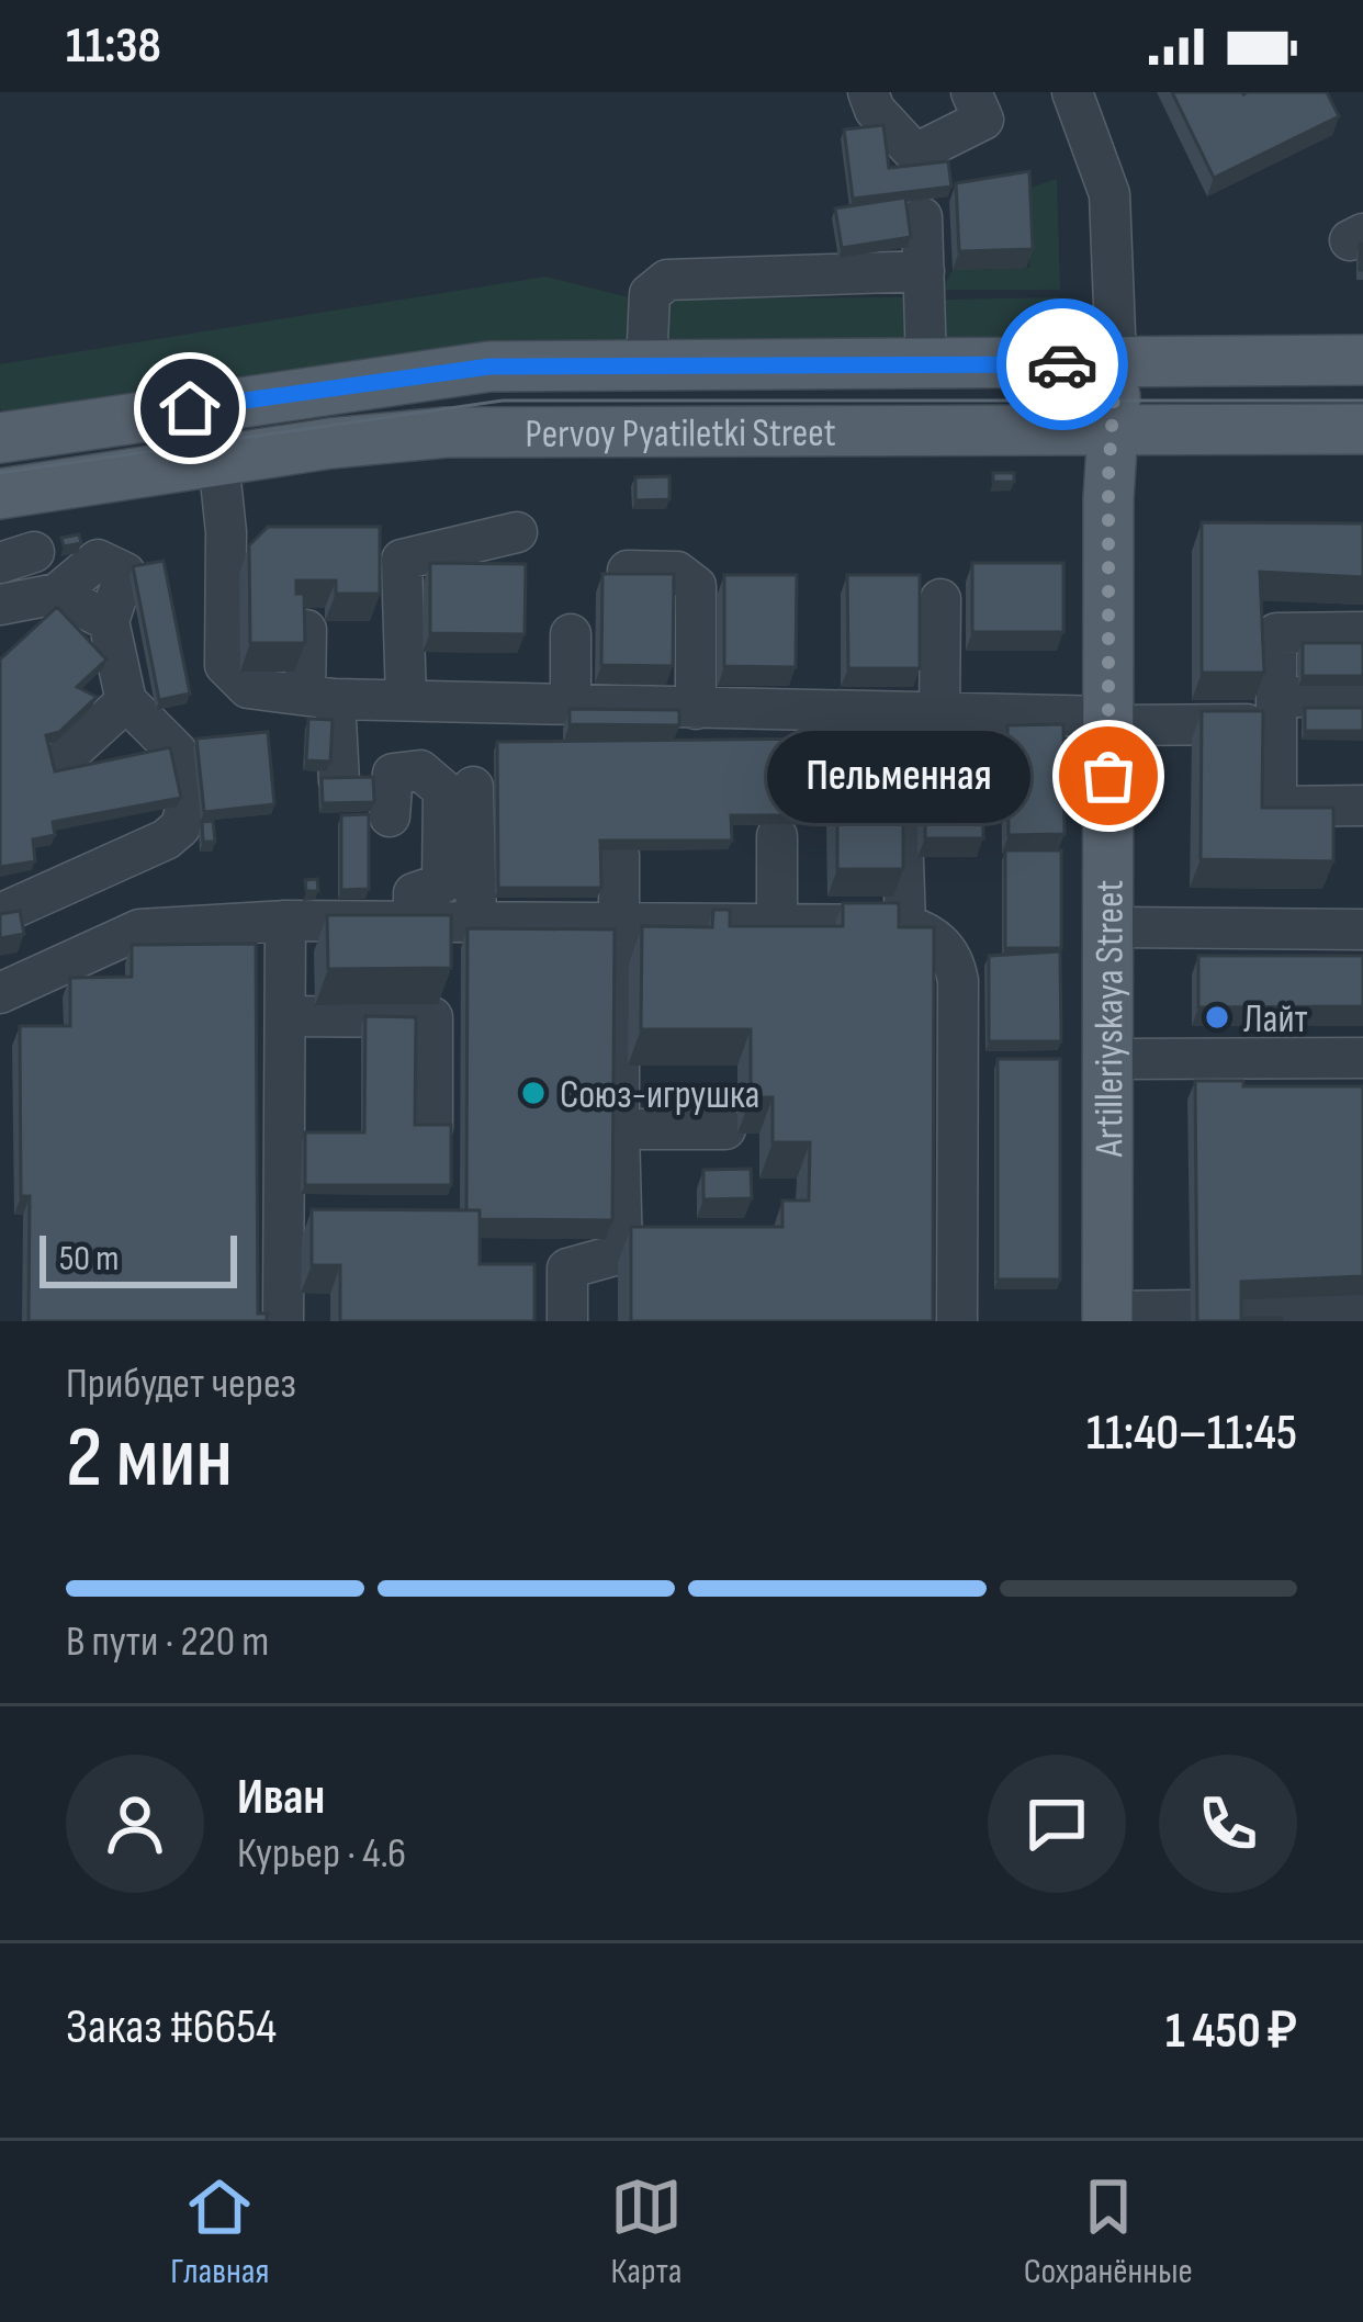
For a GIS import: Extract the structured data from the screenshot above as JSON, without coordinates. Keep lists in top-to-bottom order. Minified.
{"streets":{"main road":["Pervoy Pyatiletki Street","Artilleriyskaya Street"]},"crossings":[["Pervoy Pyatiletki Street","Artilleriyskaya Street"]],"places":["Пельменная","Лайт","Союз-игрушка"],"scale_bar":"50 m","page":{"status":"11:38","bubble":"Пельменная","scale":"50 m","heading":["2 мин","Прибудет через","11:40–11:45"],"panel":["Иван","Курьер · 4.6","Заказ #6654","1 450 ₽"],"bar":"В пути · 220 m","tabs":["Главная","Карта","Сохранённые"]}}
